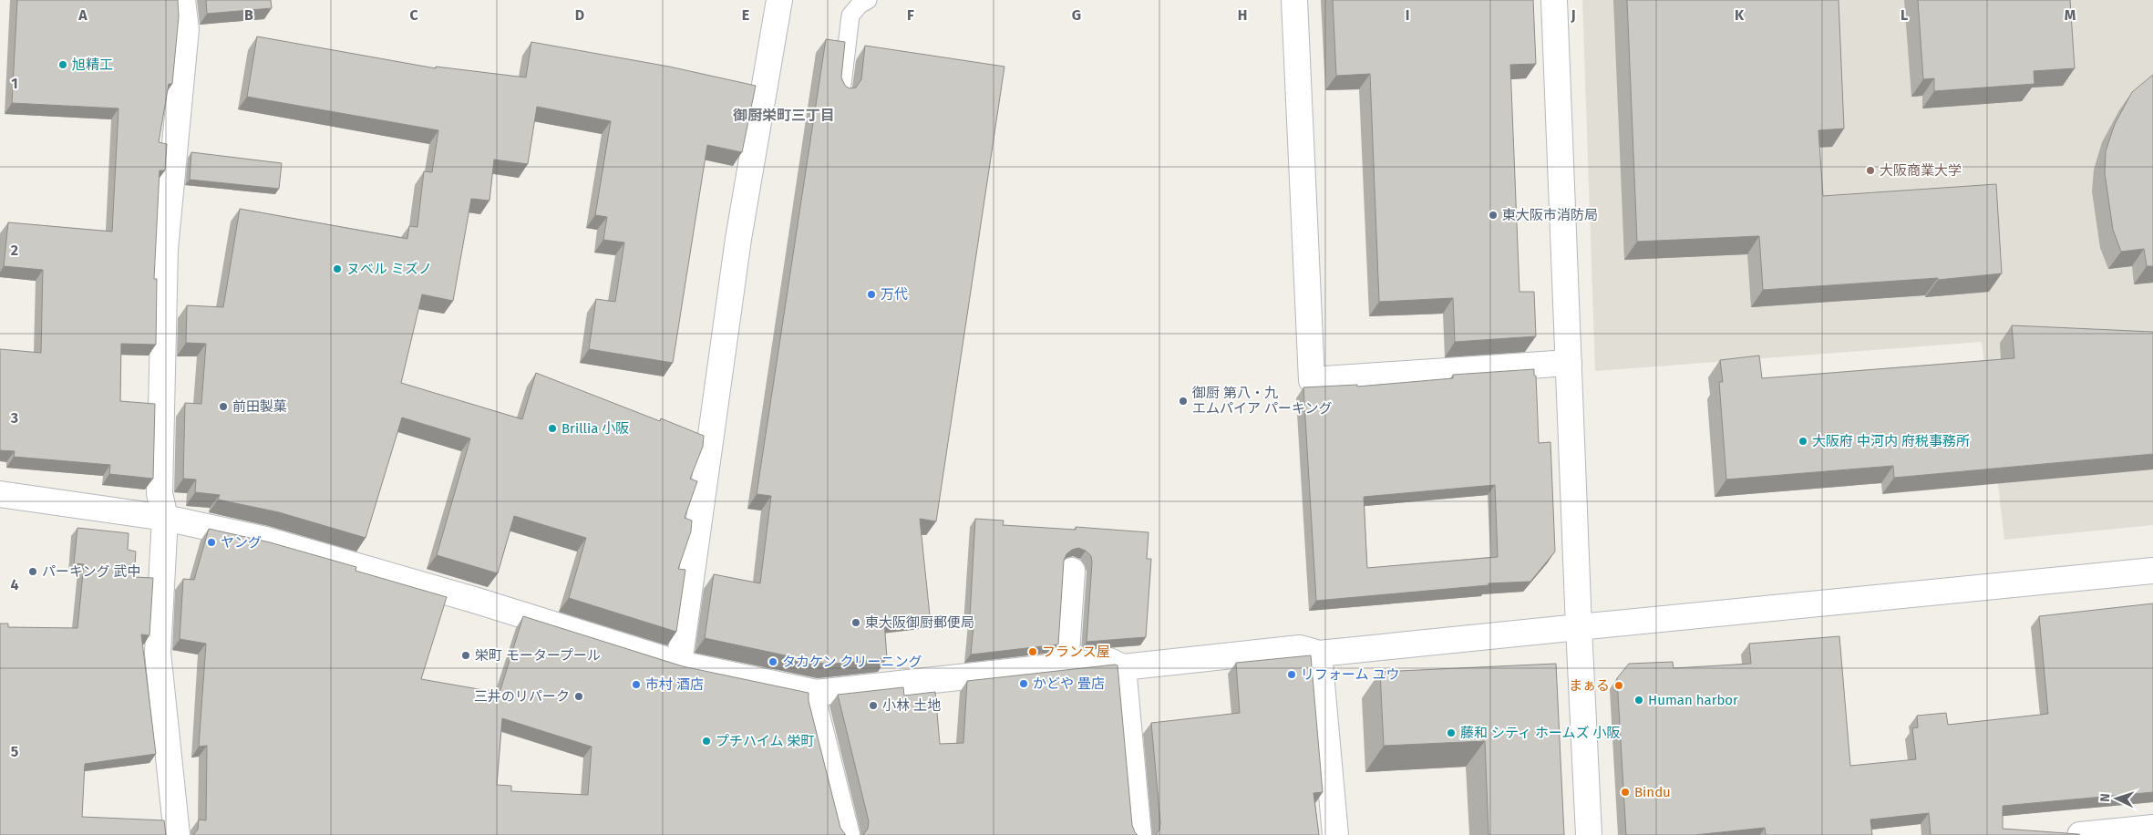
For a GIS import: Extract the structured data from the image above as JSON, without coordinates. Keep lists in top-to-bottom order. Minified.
{"districts":["御厨栄町三丁目"],"places":["旭精工","大阪商業大学","東大阪市消防局","ヌベル ミズノ","万代","御厨 第八・九 エムパイア パーキング","前田製菓","Brillia 小阪","大阪府 中河内 府税事務所","ヤング","パーキング 武中","東大阪御厨郵便局","フランス屋","栄町 モータープール","タカケン クリーニング","リフォーム ユウ","かどや 畳店","市村 酒店","まぁる","三井のリパーク","Human harbor","小林 土地","藤和 シティ ホームズ 小阪","プチハイム 栄町","Bindu"],"north":"left","grid":{"columns":["A","B","C","D","E","F","G","H","I","J","K","L","M"],"rows":["1","2","3","4","5"]}}
